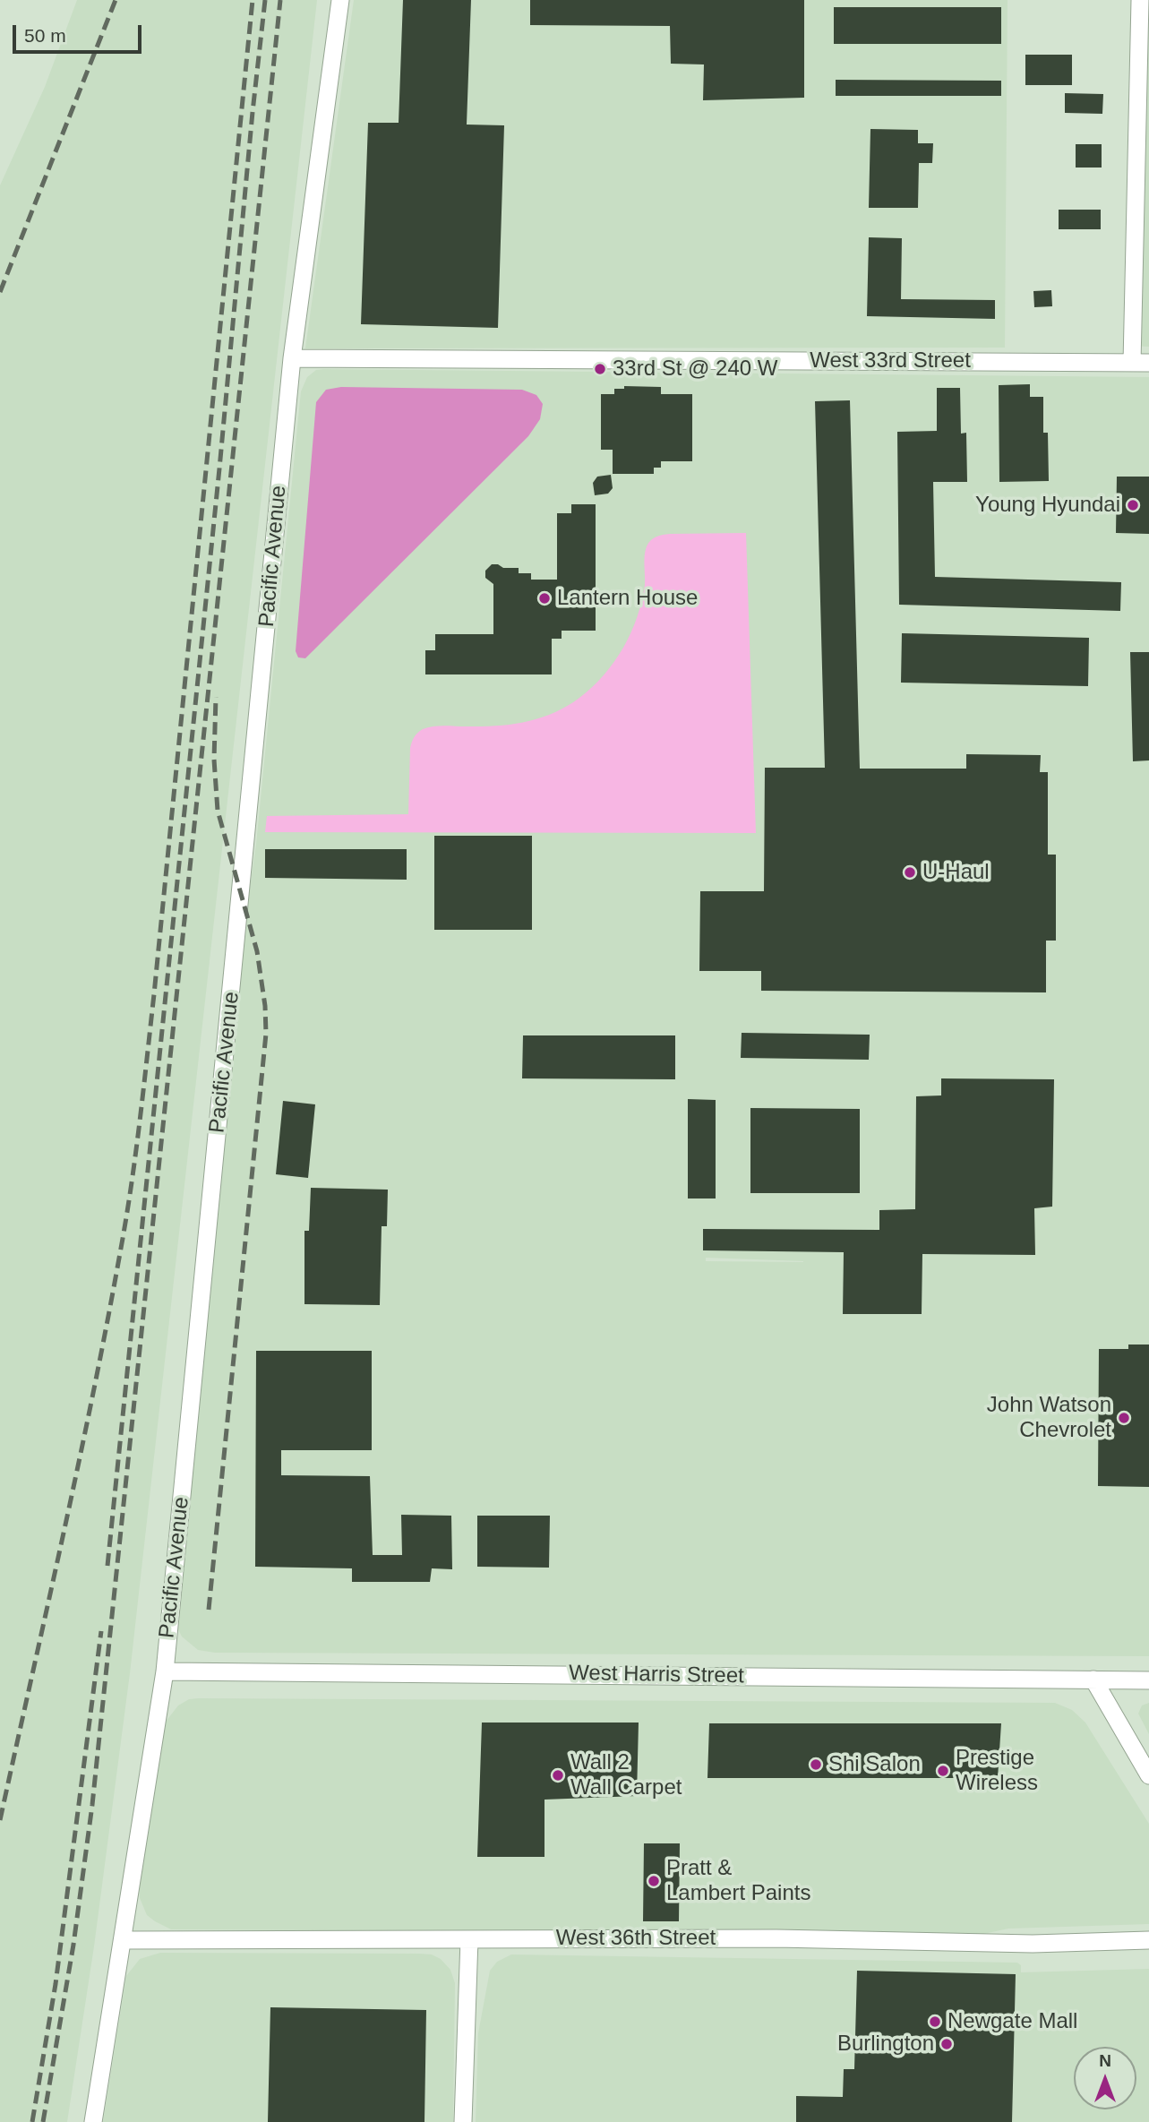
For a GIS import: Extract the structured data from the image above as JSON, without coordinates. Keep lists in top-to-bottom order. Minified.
{"streets":{"street":["West 33rd Street","Pacific Avenue","West Harris Street","West 36th Street"]},"crossings":[["West 33rd Street","Pacific Avenue"],["Pacific Avenue","West Harris Street"],["Pacific Avenue","West 36th Street"]],"places":["33rd St @ 240 W","Young Hyundai","Lantern House","U-Haul","John Watson Chevrolet","Shi Salon","Prestige Wireless","Wall 2 Wall Carpet","Pratt & Lambert Paints","Newgate Mall","Burlington"],"scale_bar":"50 m","north":"top"}
